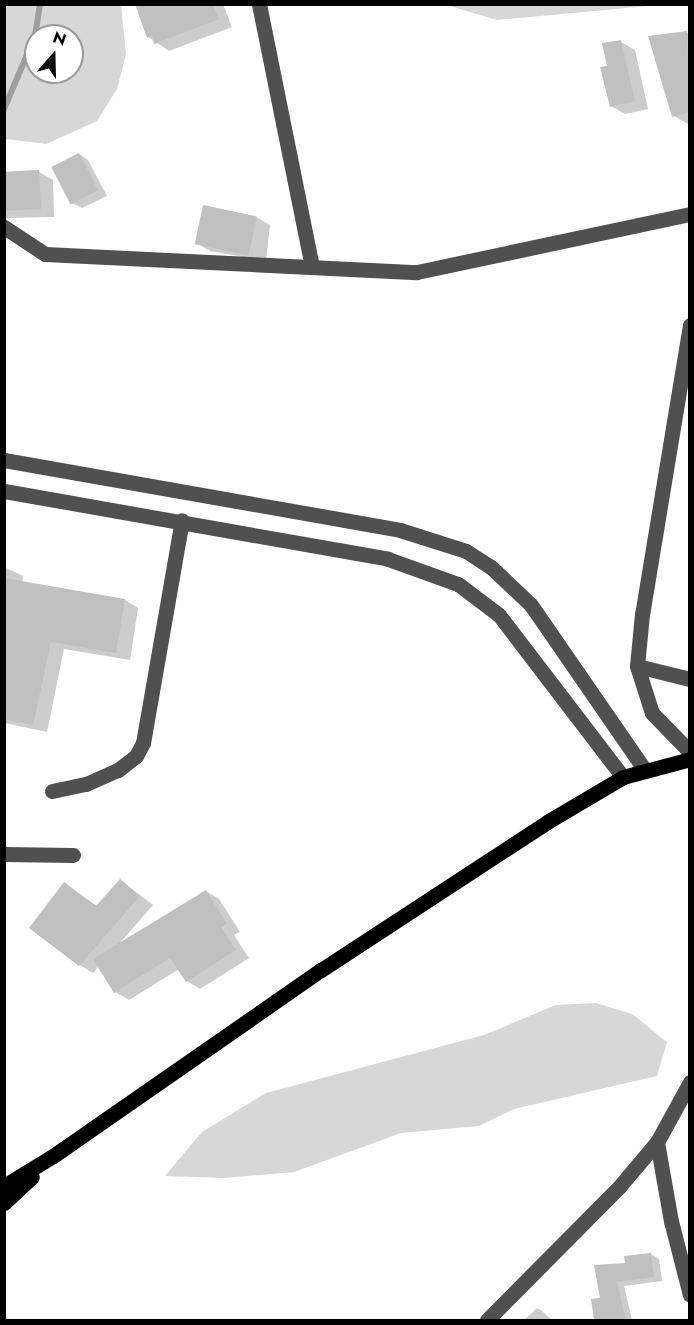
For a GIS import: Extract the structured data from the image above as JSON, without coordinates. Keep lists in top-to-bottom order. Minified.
{"north":"top"}
